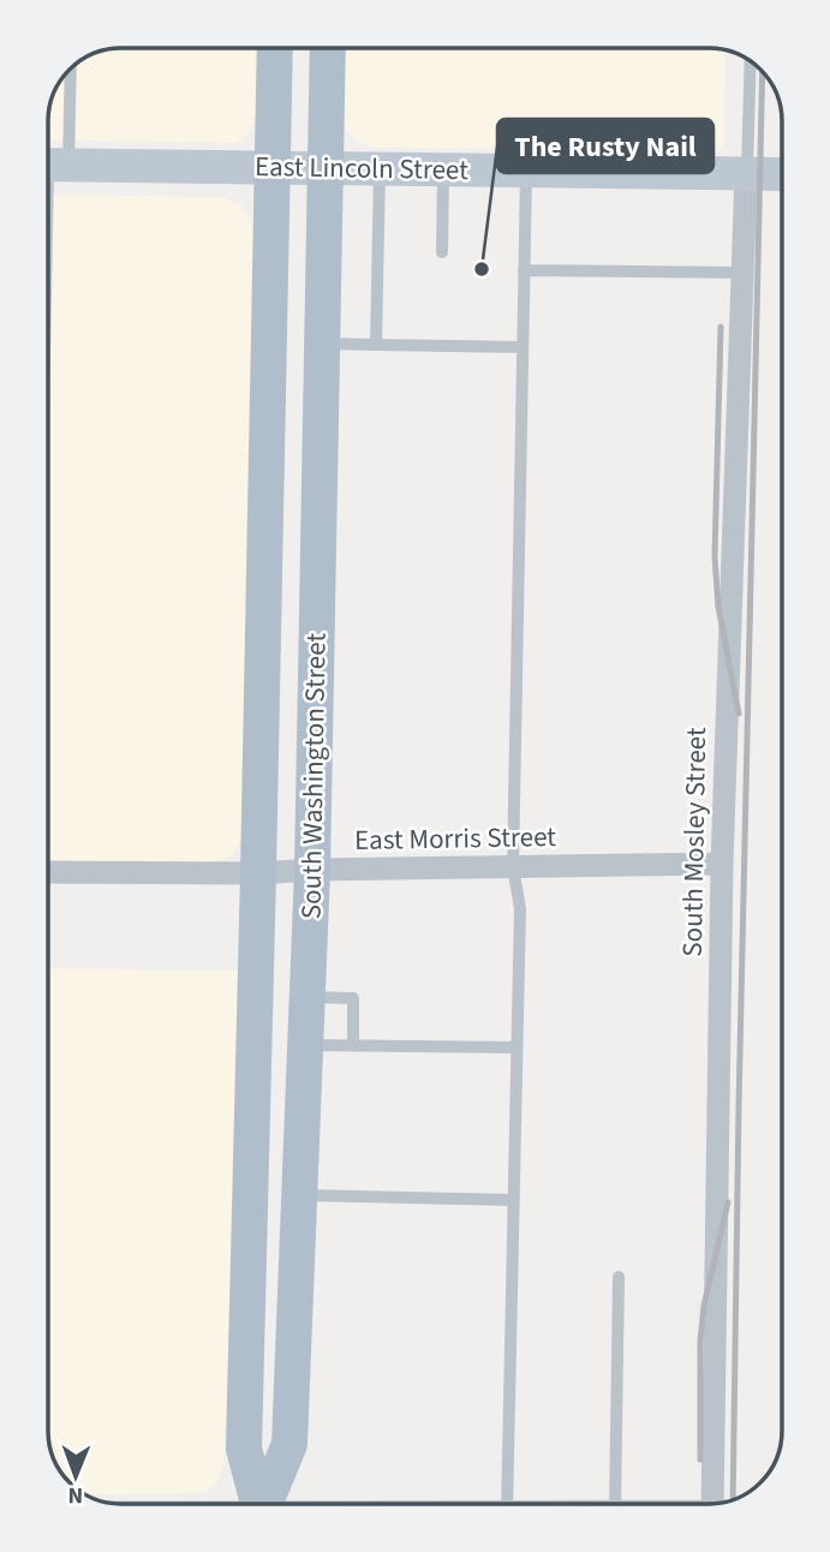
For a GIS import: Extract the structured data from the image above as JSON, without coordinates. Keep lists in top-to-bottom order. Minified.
{"streets":{"main road":["South Washington Street"],"street":["East Lincoln Street","East Morris Street","South Mosley Street"]},"crossings":[["East Lincoln Street","South Washington Street"],["East Lincoln Street","South Mosley Street"],["South Washington Street","East Morris Street"],["East Morris Street","South Mosley Street"]],"places":["The Rusty Nail"],"north":"bottom"}
